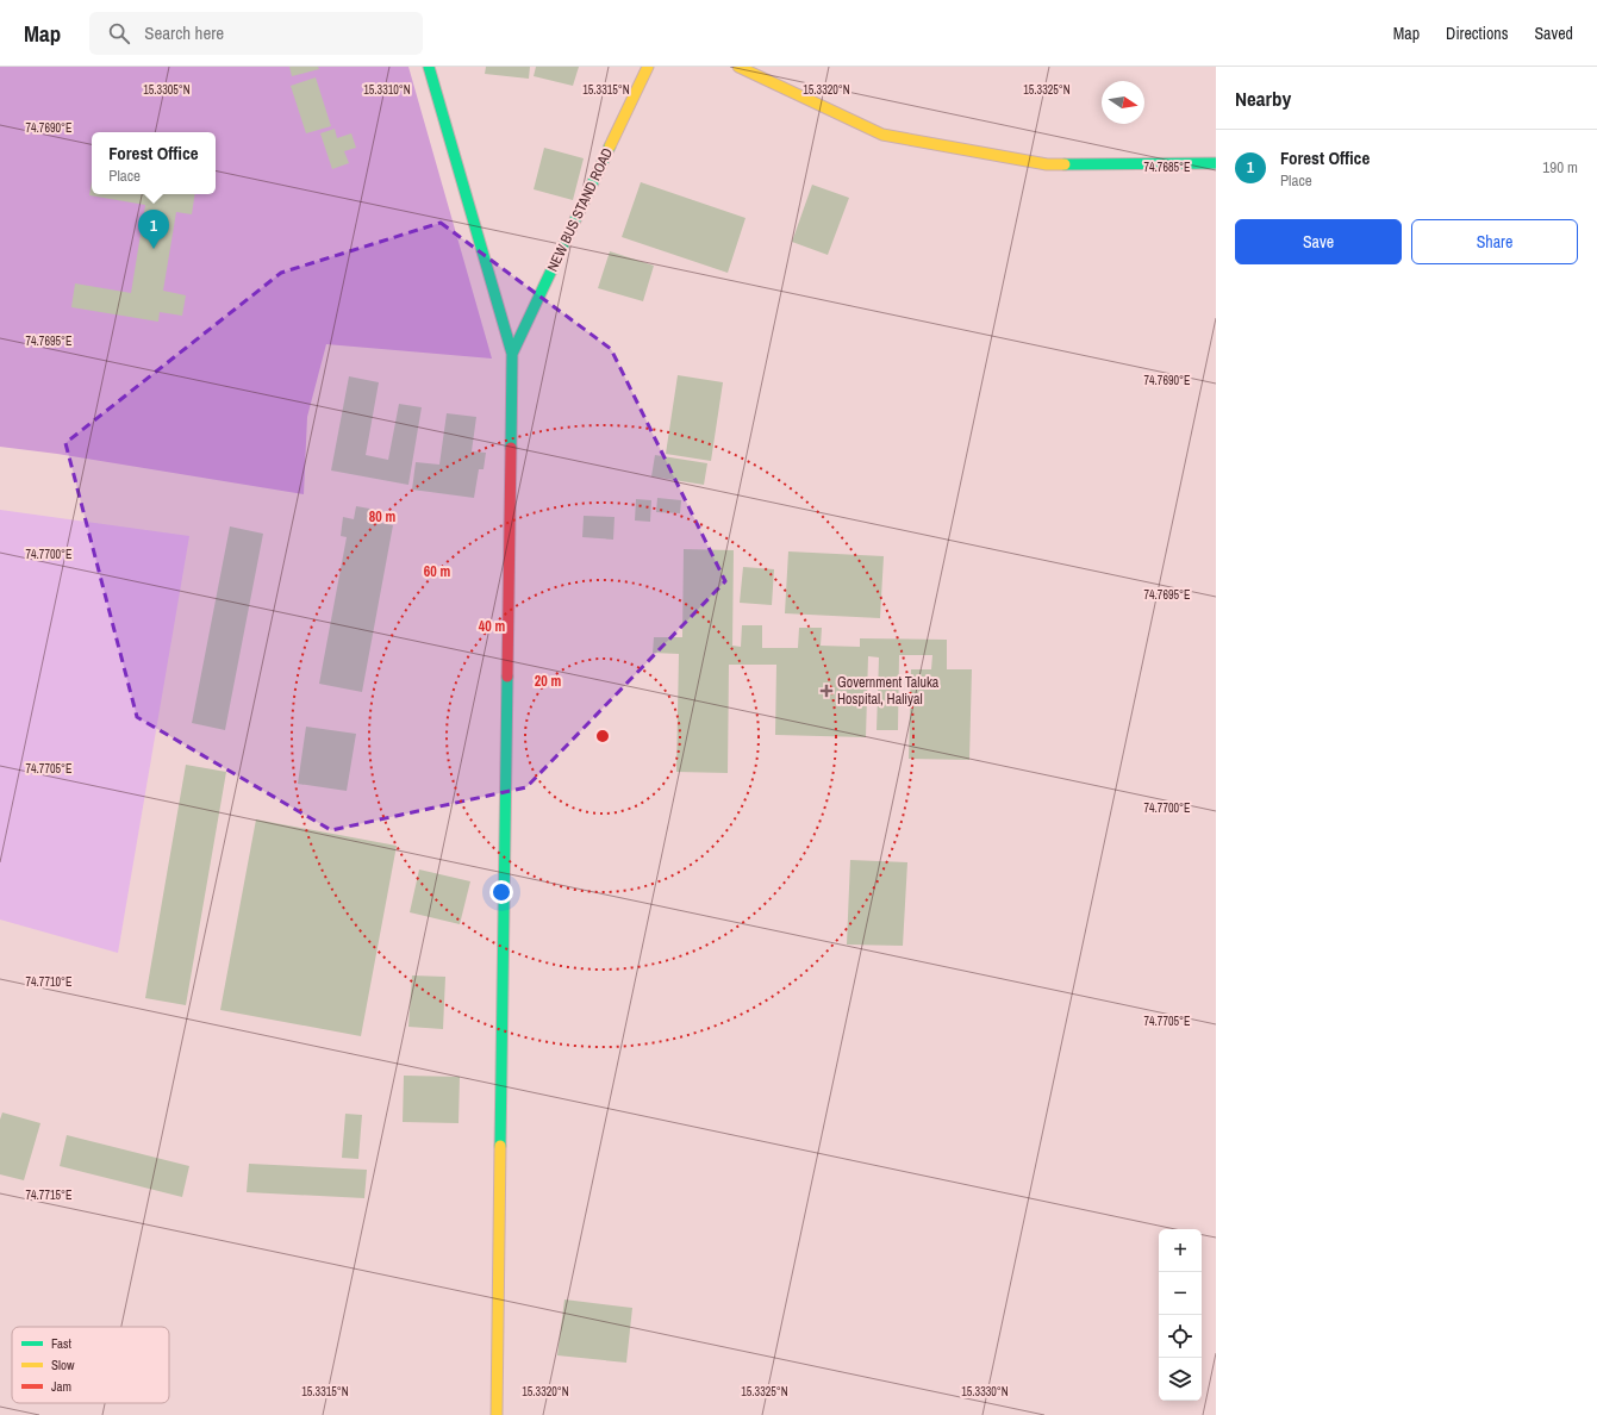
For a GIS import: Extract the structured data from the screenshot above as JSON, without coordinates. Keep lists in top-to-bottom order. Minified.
{"streets":{"main road":["NEW BUS STAND ROAD"]},"places":{"health":["Government Taluka Hospital, Haliyal"]},"legend":["Fast","Slow","Jam"],"north":"right","page":{"header":"Map","search":"Search here","nav":["Map","Directions","Saved"],"heading":"Nearby","list":[{"mark":"1","name":"Forest Office","note":"Place","value":"190 m"}],"popup":["Forest Office","Place"],"buttons":["Save","Share"],"pins":"1","map_buttons":["+","−"]},"coordinates":["15.3305°N","15.3310°N","15.3315°N","15.3320°N","15.3325°N","74.7690°E","74.7685°E","74.7695°E","74.7700°E","74.7705°E","74.7710°E","74.7715°E","15.3330°N"],"rings":["80 m","60 m","40 m","20 m"]}
